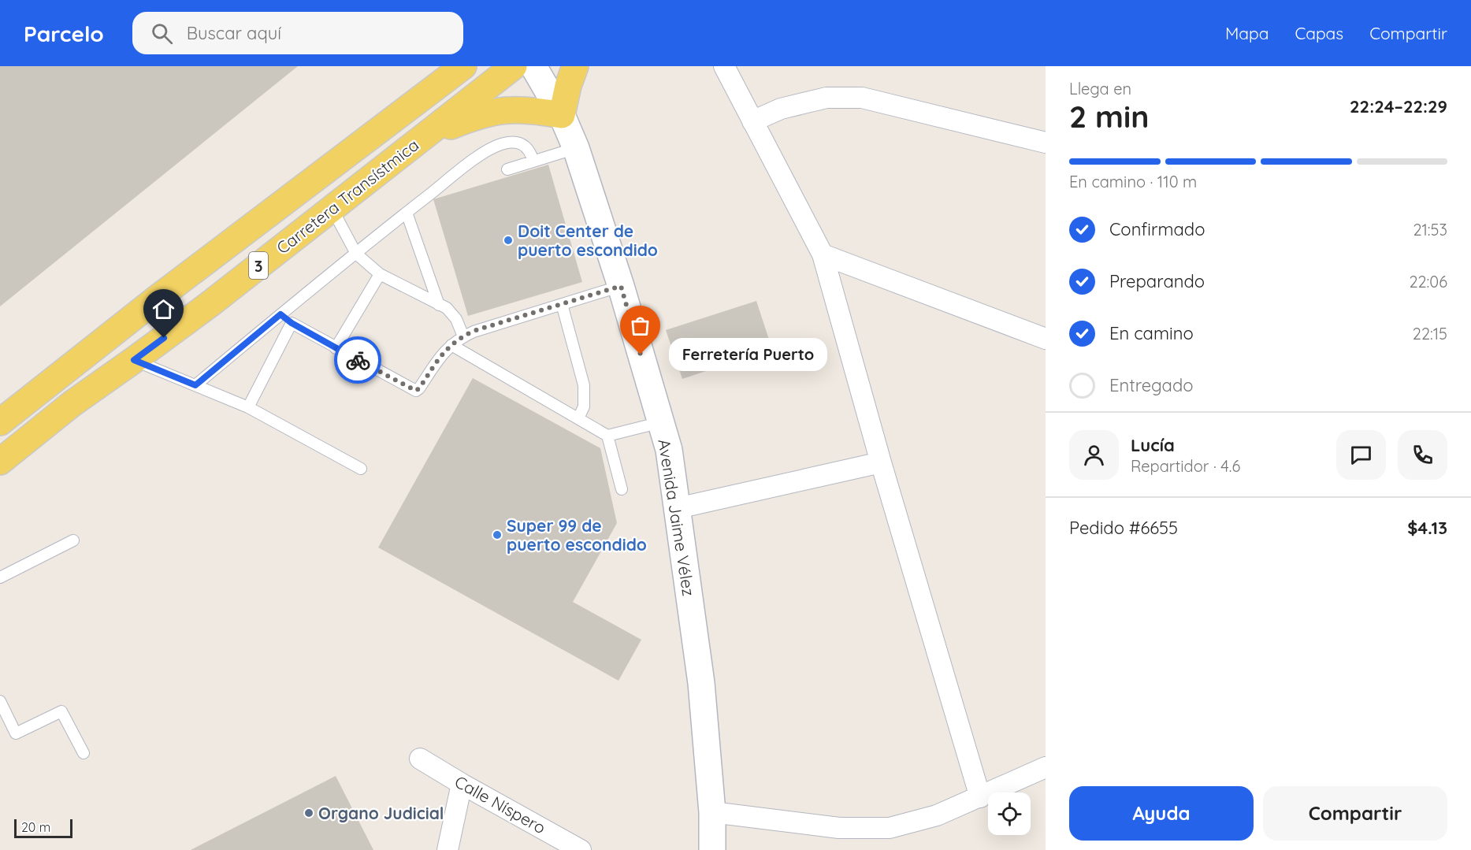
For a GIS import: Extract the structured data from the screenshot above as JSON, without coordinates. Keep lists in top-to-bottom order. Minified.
{"streets":{"main road":["Carretera Transístmica","3"],"street":["Avenida Jaime Vélez","Calle Níspero"]},"places":["Doit Center de puerto escondido","Ferretería Puerto","Super 99 de puerto escondido","Organo Judicial"],"scale_bar":"20 m","page":{"header":"Parcelo","search":"Buscar aquí","nav":["Mapa","Capas","Compartir"],"heading":["2 min","Llega en","22:24–22:29"],"panel":["Lucía","Repartidor · 4.6","Pedido #6655","$4.13"],"bar":"En camino · 110 m","list":[["Confirmado","21:53"],["Preparando","22:06"],["En camino","22:15"],"Entregado"],"bubble":"Ferretería Puerto","buttons":["Ayuda","Compartir"],"scale":"20 m"}}
